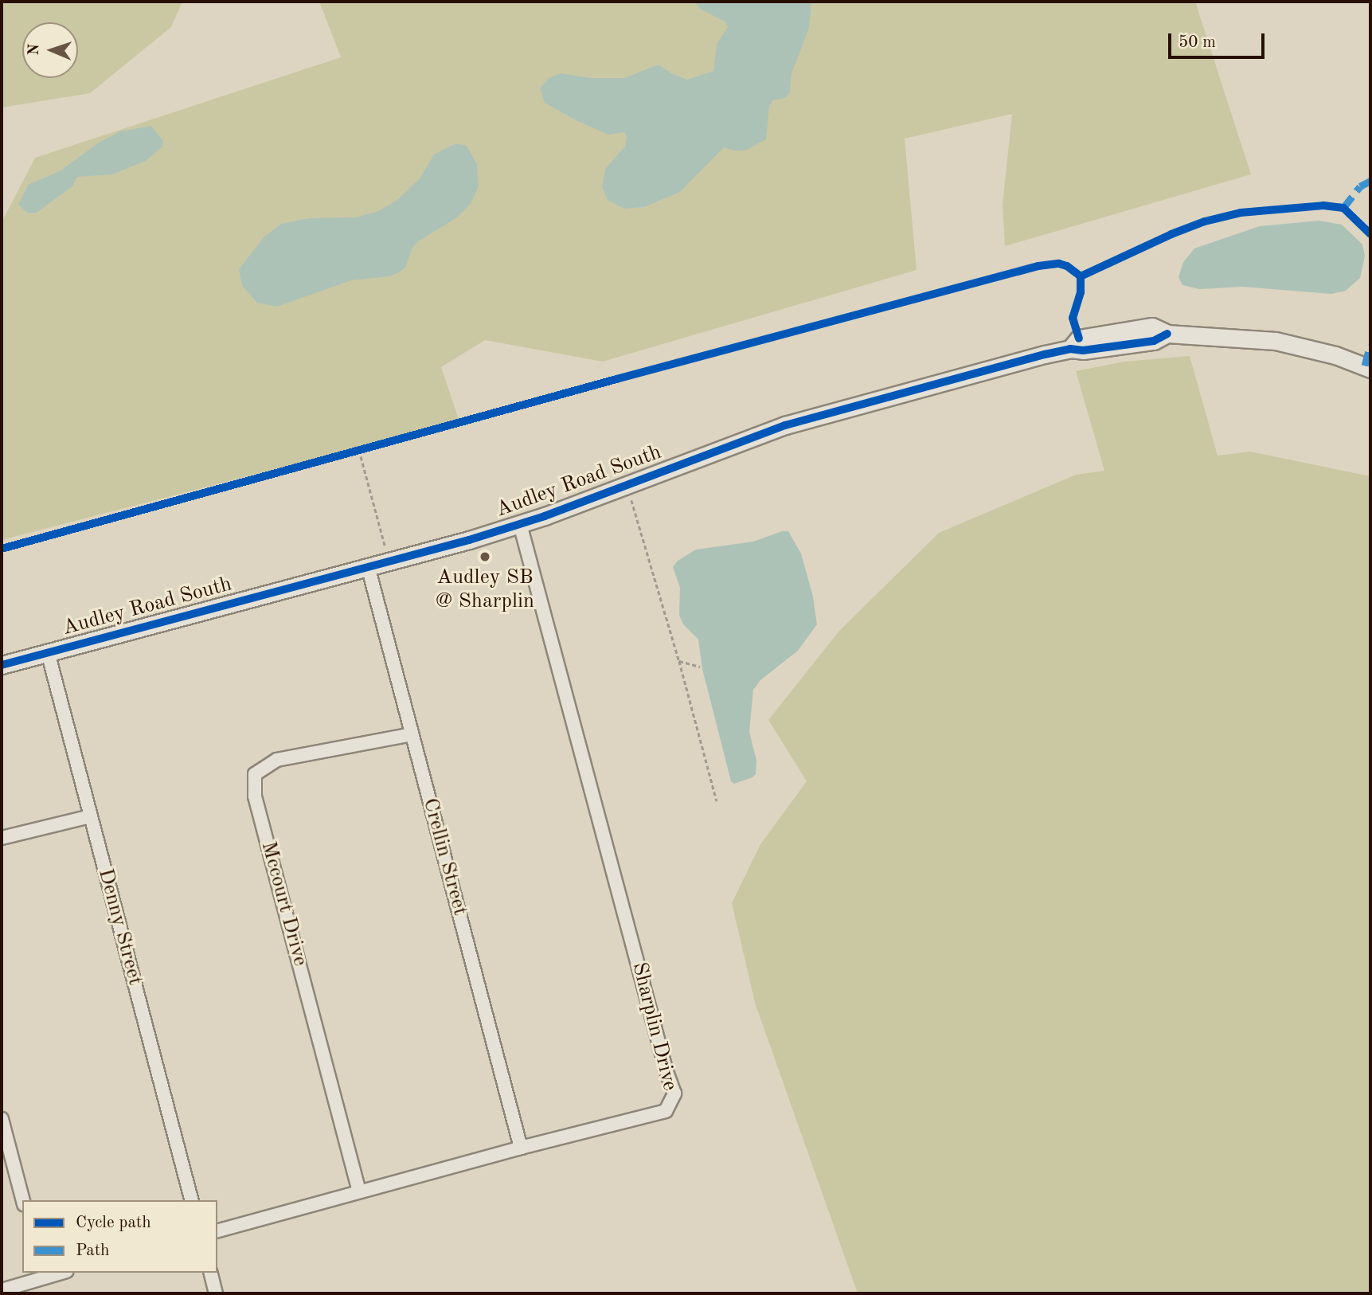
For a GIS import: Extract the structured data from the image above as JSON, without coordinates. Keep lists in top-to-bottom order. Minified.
{"streets":{"street":["Audley Road South","Crellin Street","Mccourt Drive","Denny Street","Sharplin Drive"]},"crossings":[["Audley Road South","Crellin Street"],["Audley Road South","Denny Street"],["Audley Road South","Sharplin Drive"],["Crellin Street","Mccourt Drive"],["Crellin Street","Sharplin Drive"],["Mccourt Drive","Sharplin Drive"]],"places":["Audley SB @ Sharplin"],"legend":["Cycle path","Path"],"scale_bar":"50 m","north":"left"}
